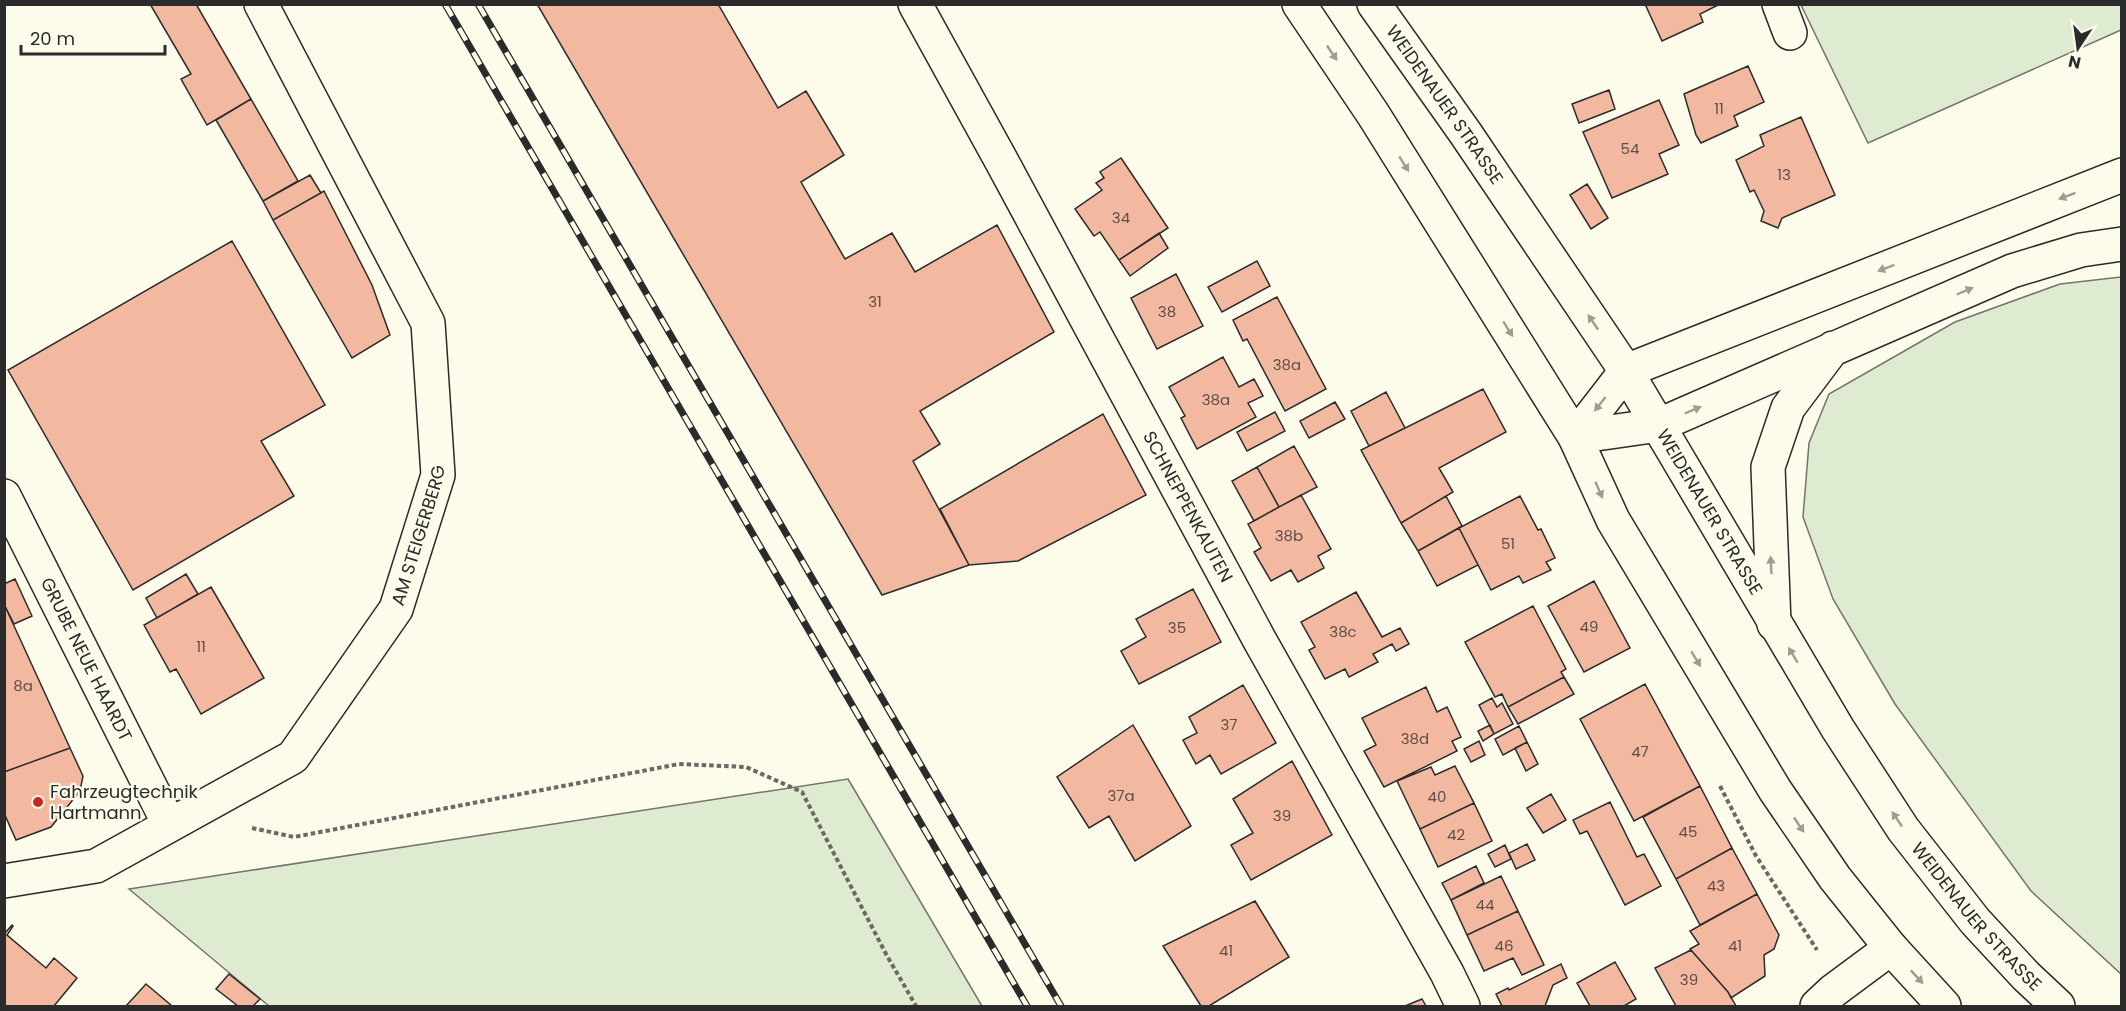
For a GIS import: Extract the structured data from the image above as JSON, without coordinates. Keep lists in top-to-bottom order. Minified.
{"streets":{"main road":["WEIDENAUER STRASSE","SCHNEPPENKAUTEN","AM STEIGERBERG","GRUBE NEUE HAARDT"]},"crossings":[["AM STEIGERBERG","GRUBE NEUE HAARDT"]],"places":["Fahrzeugtechnik Hartmann"],"house_numbers":["11","54","13","34","31","38","38a","38a","38b","51","49","35","38c","11","8a","37","38d","47","37a","40","39","45","42","43","44","46","41","41","39"],"scale_bar":"20 m","north":"bottom"}
